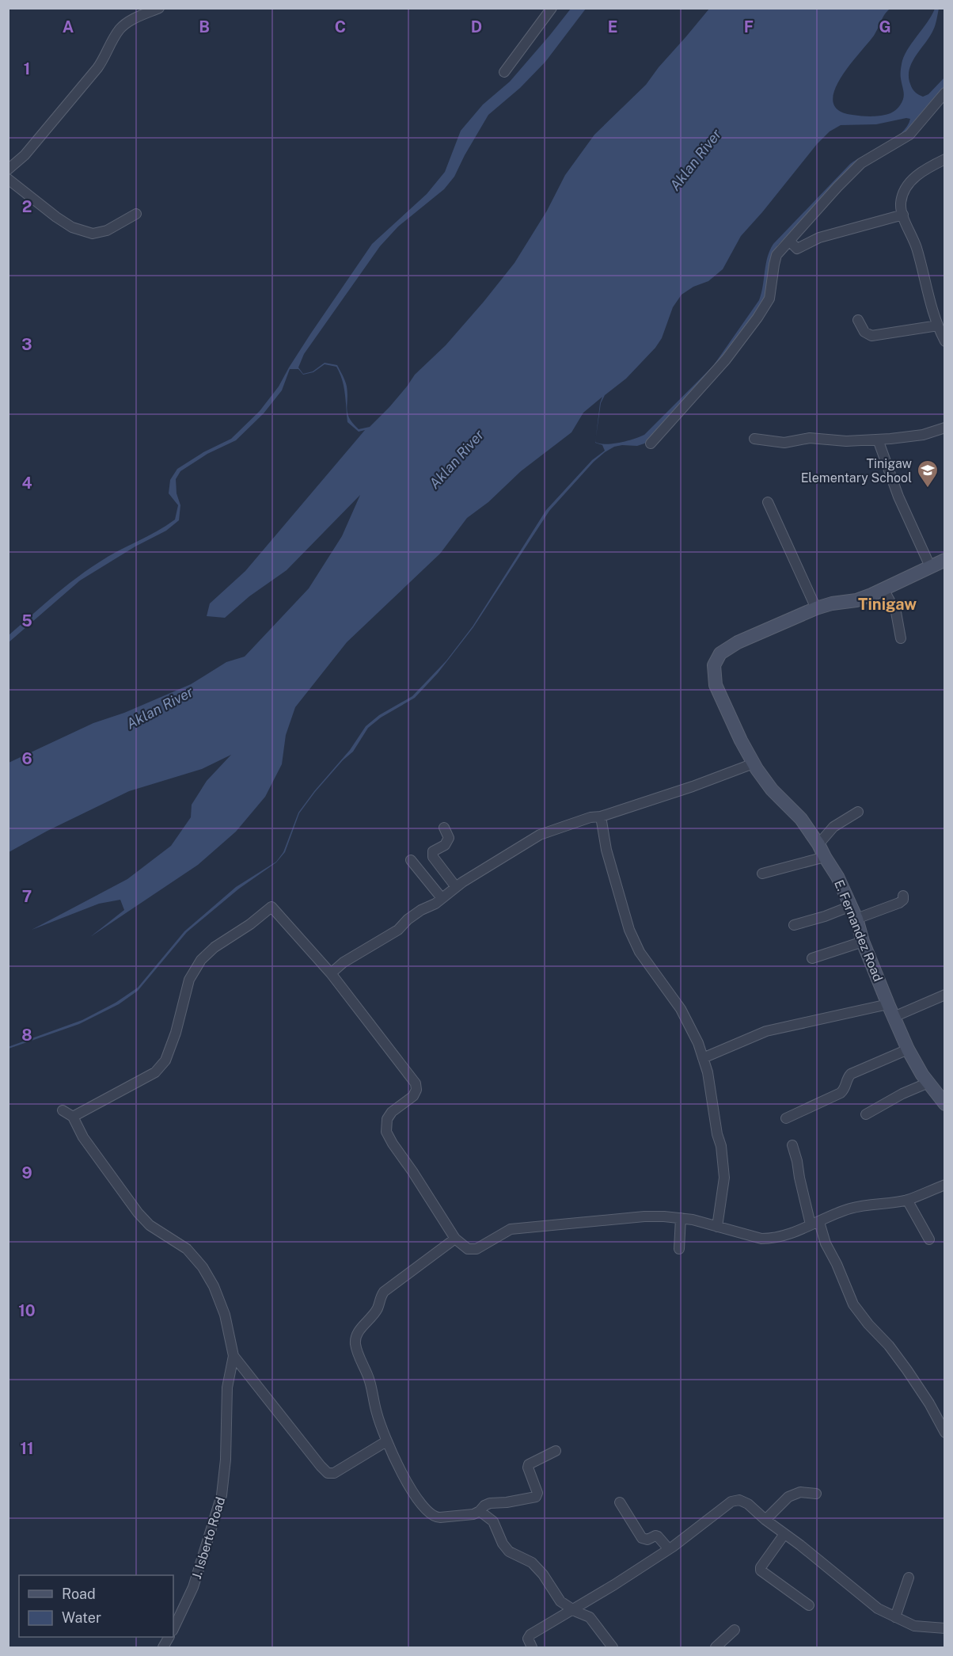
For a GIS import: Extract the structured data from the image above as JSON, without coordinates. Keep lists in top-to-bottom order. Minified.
{"streets":{"street":["E. Fernandez Road","J. Isberto Road"]},"districts":["Tinigaw"],"water":["Aklan River"],"places":{"school or university":["Tinigaw Elementary School"]},"legend":["Road","Water"],"grid":{"columns":["A","B","C","D","E","F","G"],"rows":["1","2","3","4","5","6","7","8","9","10","11"]}}
